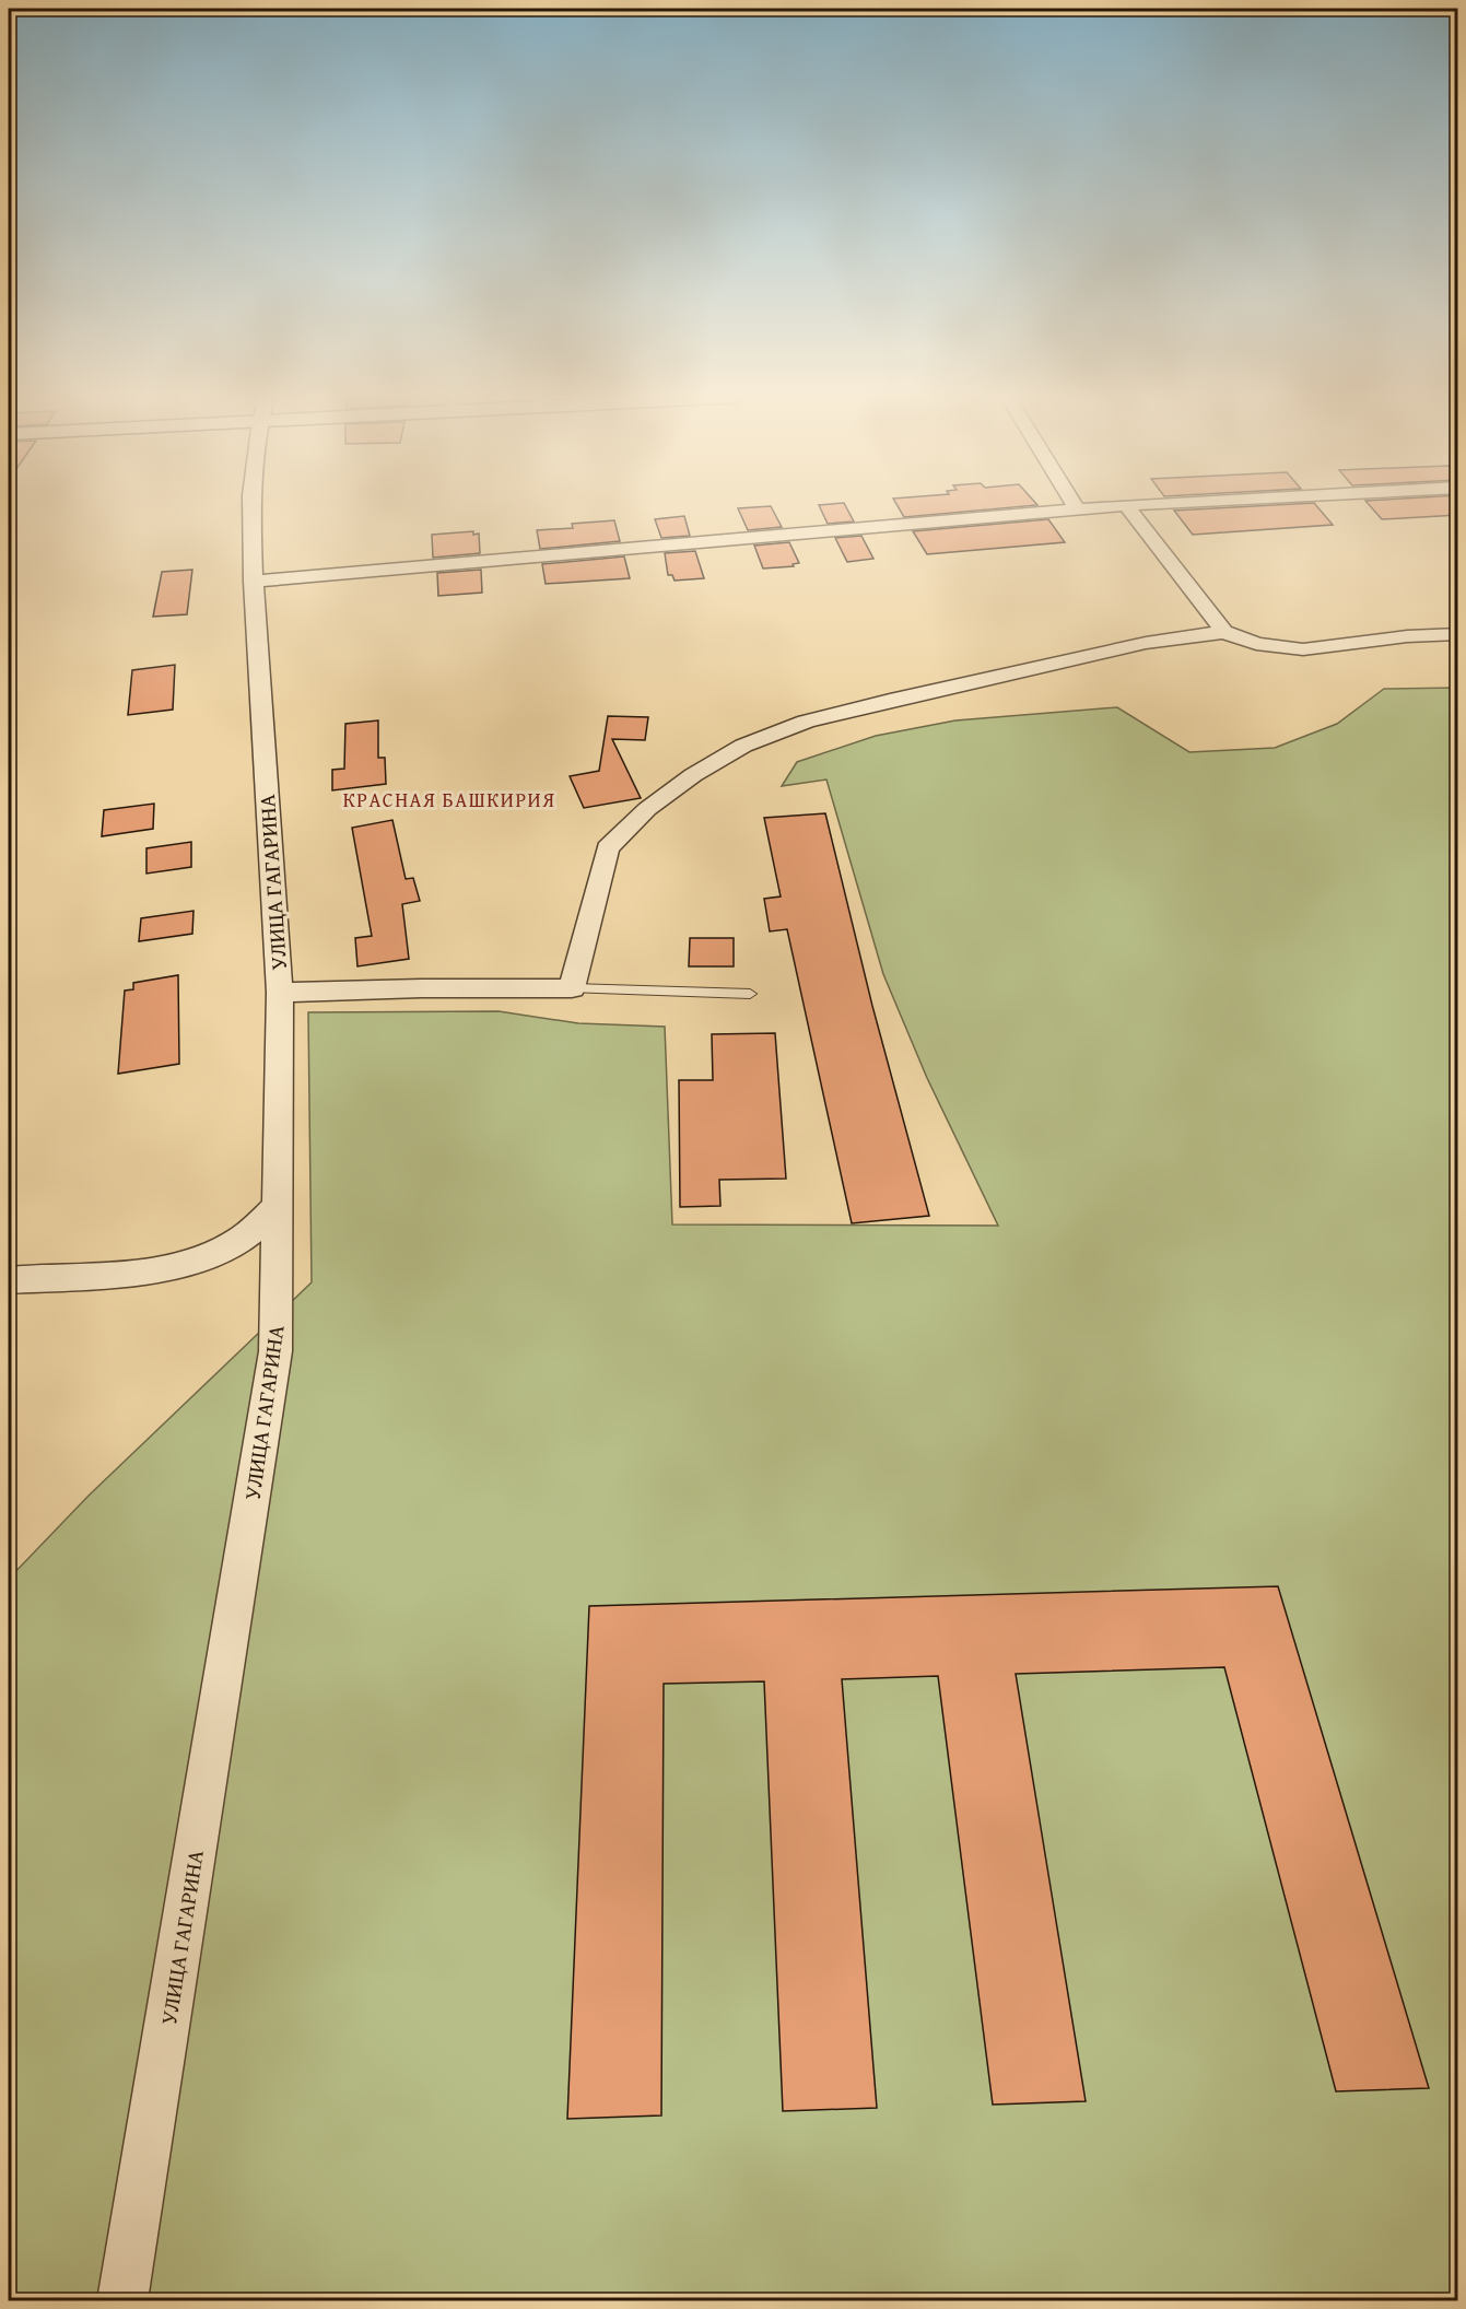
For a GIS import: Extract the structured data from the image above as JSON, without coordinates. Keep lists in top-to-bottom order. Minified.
{"streets":{"street":["УЛИЦА ГАГАРИНА"]},"districts":["КРАСНАЯ БАШКИРИЯ"]}
